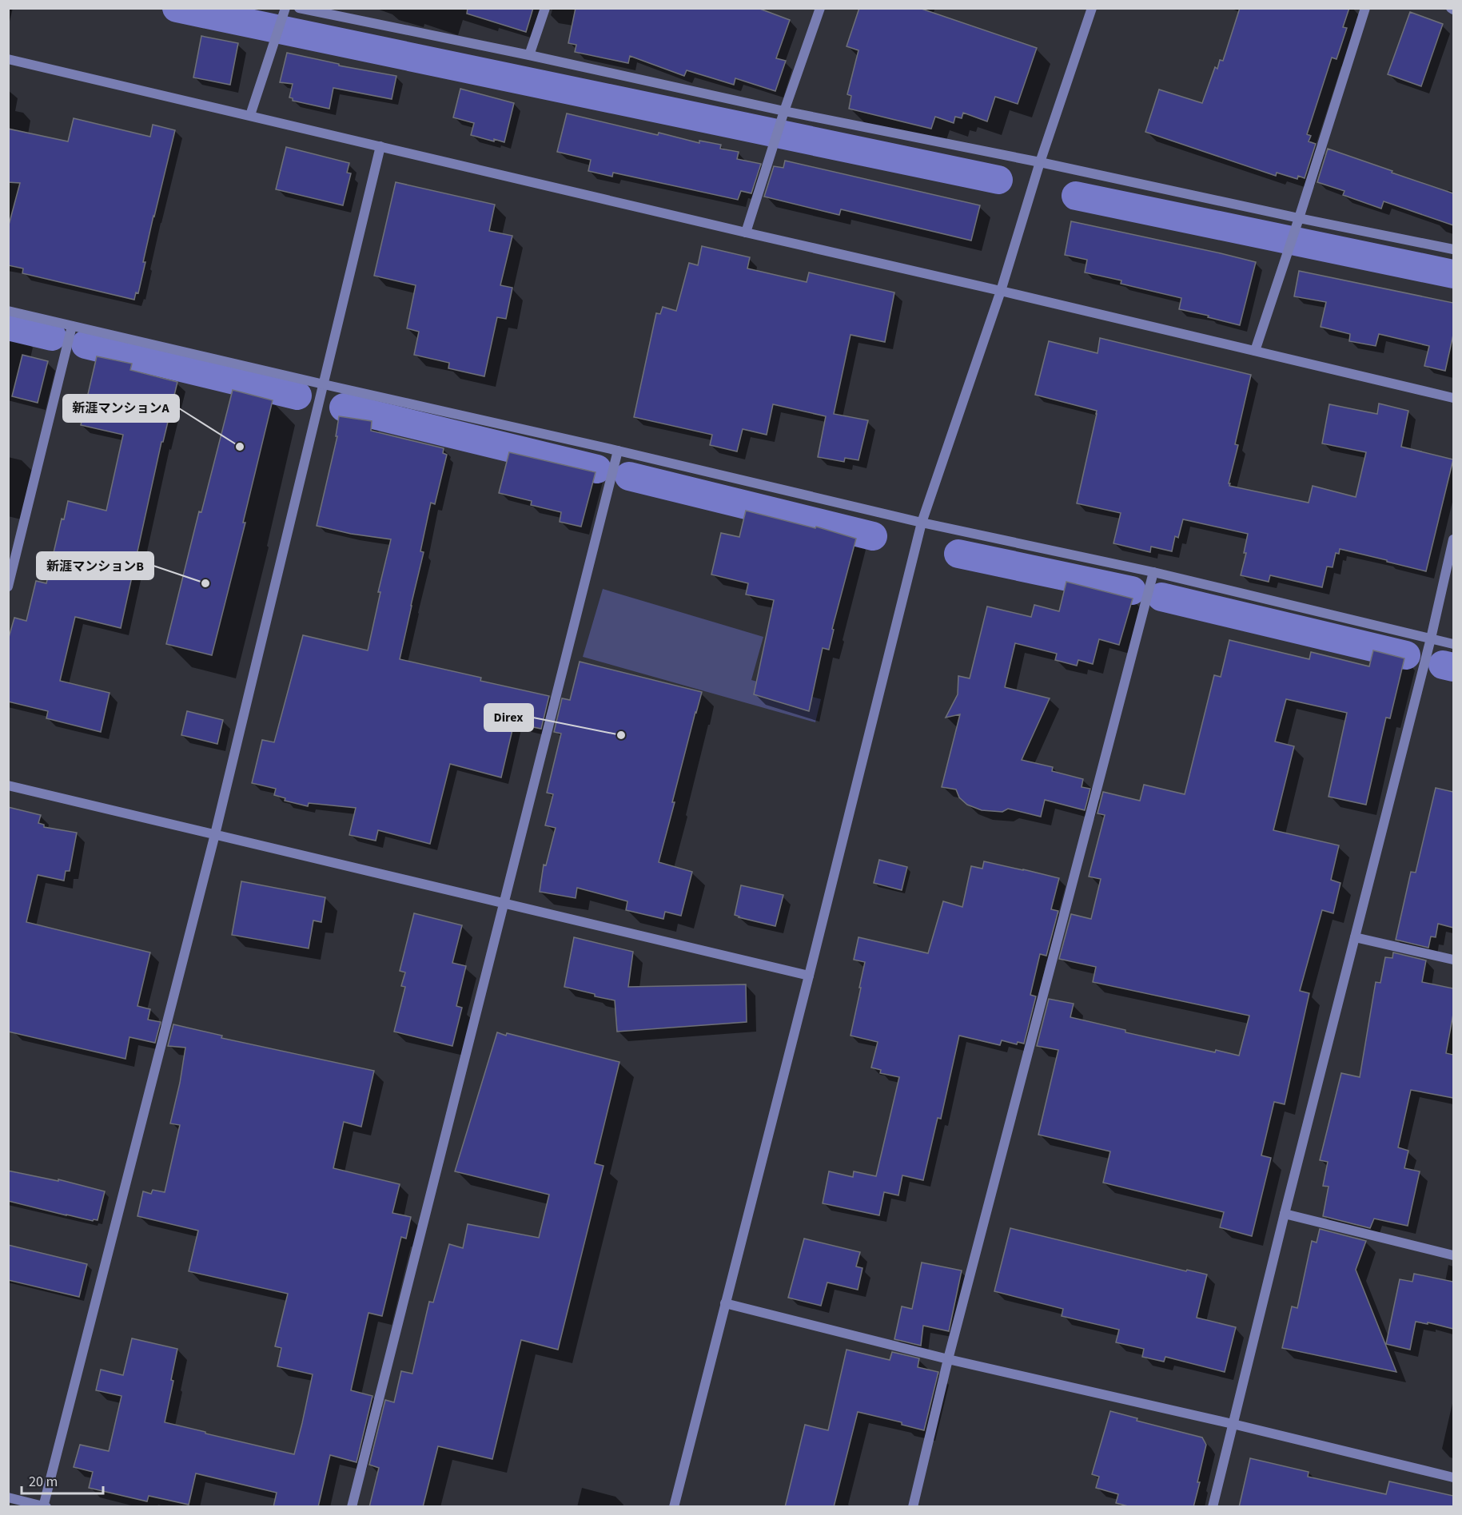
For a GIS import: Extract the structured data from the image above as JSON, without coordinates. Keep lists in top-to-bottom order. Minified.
{"places":["新涯マンションA","新涯マンションB","Direx"],"scale_bar":"20 m"}
